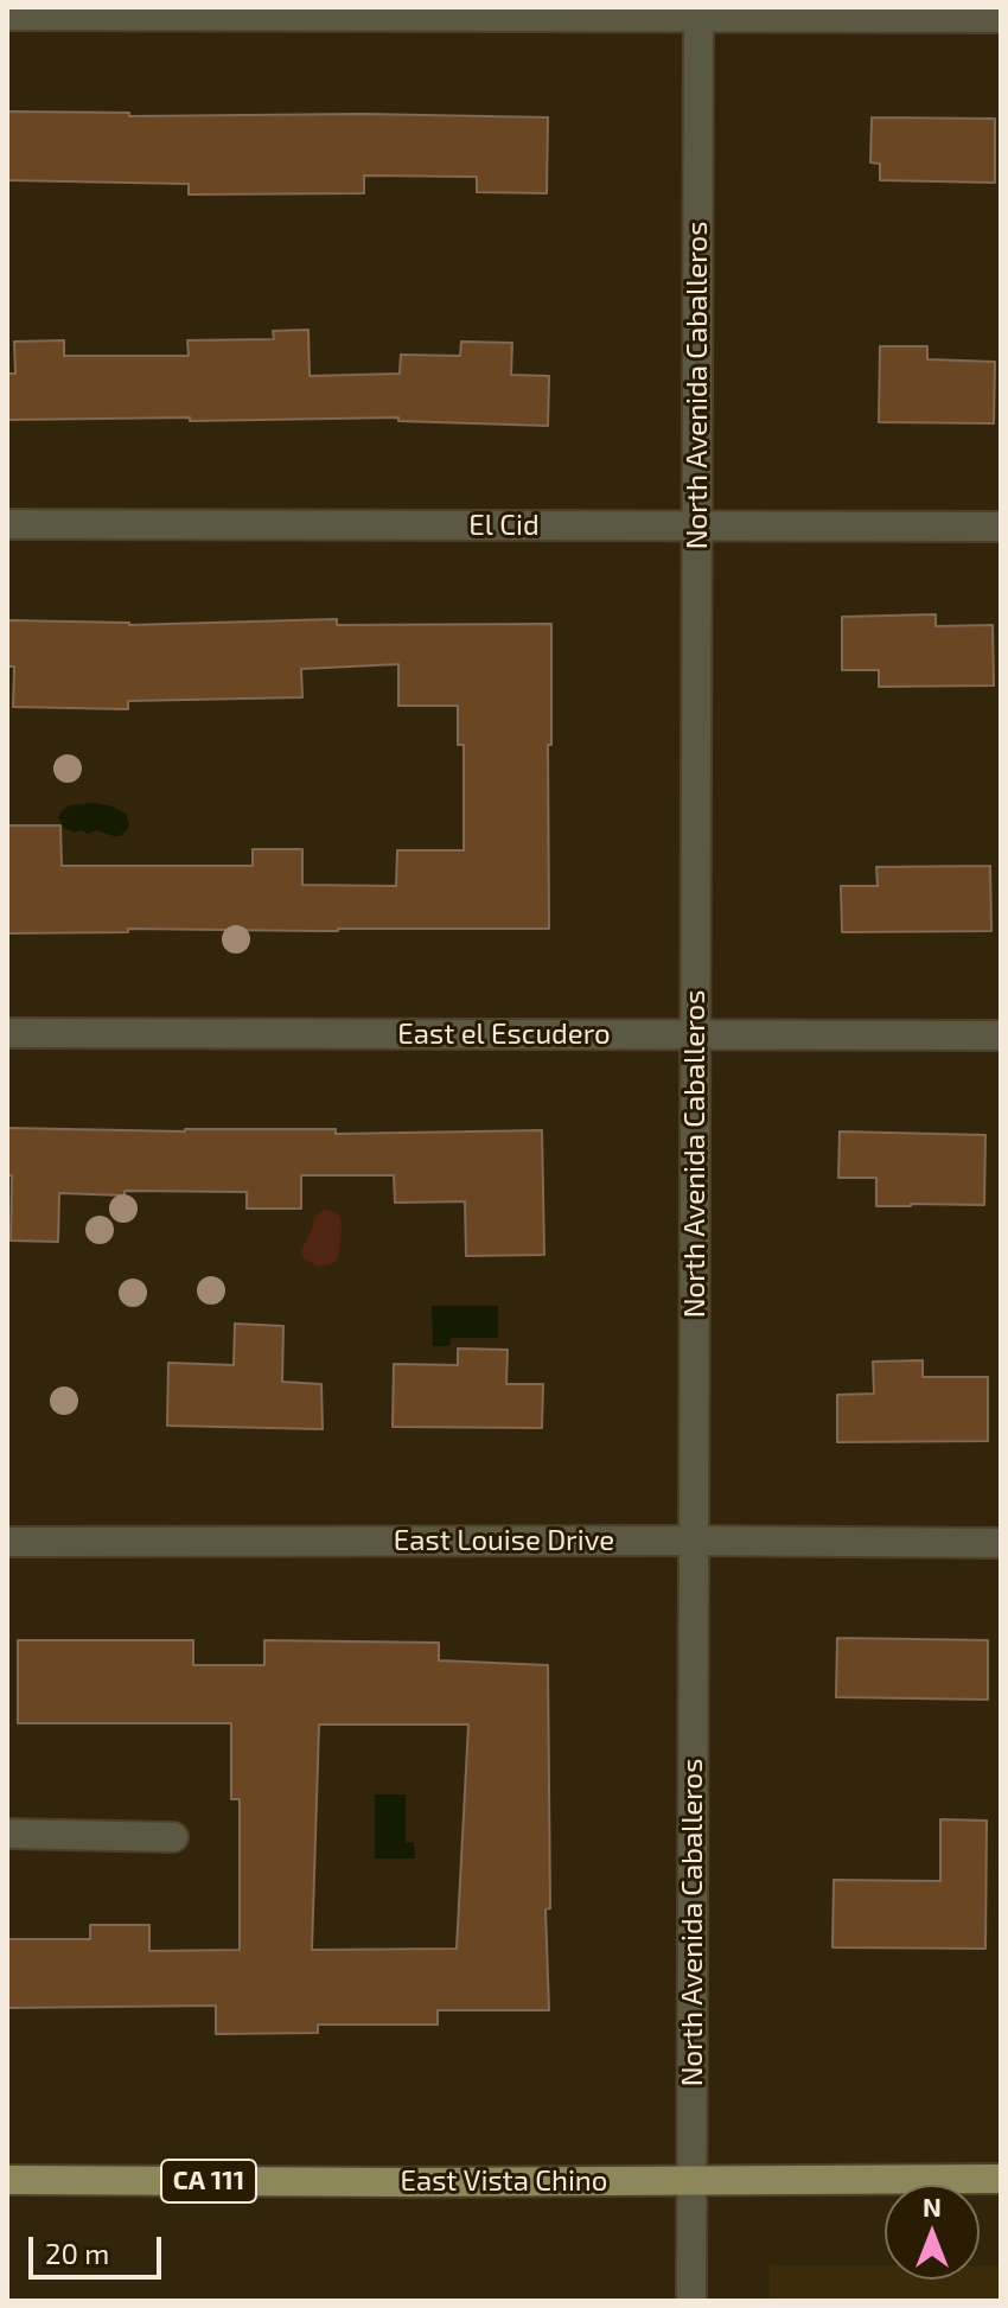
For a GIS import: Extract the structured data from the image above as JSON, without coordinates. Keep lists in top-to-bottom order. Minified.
{"streets":{"main road":["CA 111","East Vista Chino"],"street":["North Avenida Caballeros","El Cid","East el Escudero","East Louise Drive"]},"crossings":[["North Avenida Caballeros","El Cid"],["North Avenida Caballeros","East el Escudero"],["North Avenida Caballeros","East Louise Drive"],["North Avenida Caballeros","East Vista Chino"]],"scale_bar":"20 m","north":"top"}
